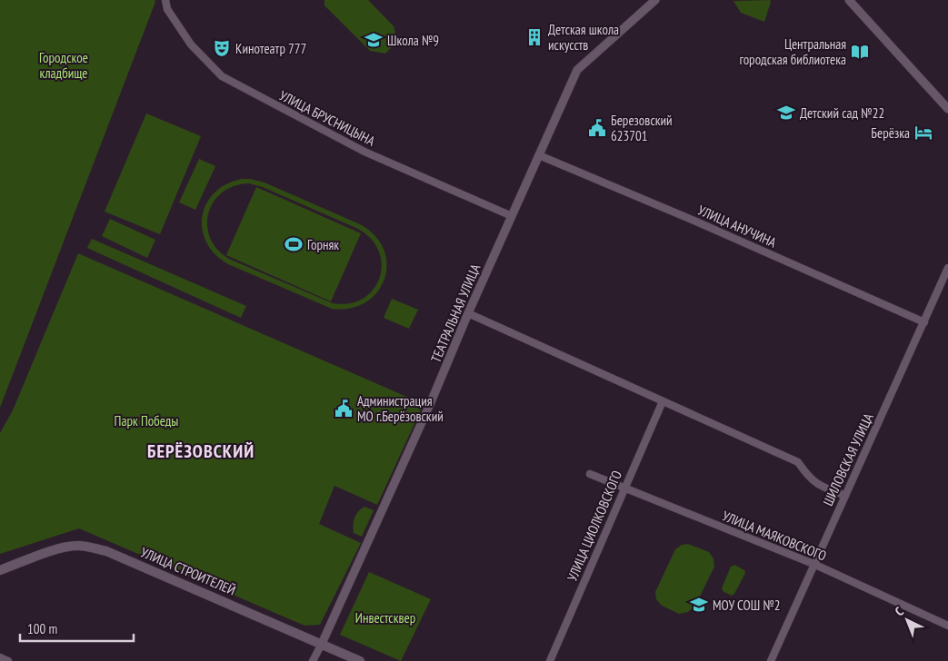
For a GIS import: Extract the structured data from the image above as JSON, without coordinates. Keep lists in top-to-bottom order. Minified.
{"streets":{"main road":["УЛИЦА СТРОИТЕЛЕЙ"],"street":["УЛИЦА БРУСНИЦЫНА","УЛИЦА АНУЧИНА","ТЕАТРАЛЬНАЯ УЛИЦА","ШИЛОВСКАЯ УЛИЦА","УЛИЦА ЦИОЛКОВСКОГО","УЛИЦА МАЯКОВСКОГО"]},"crossings":[["УЛИЦА БРУСНИЦЫНА","ТЕАТРАЛЬНАЯ УЛИЦА"],["УЛИЦА АНУЧИНА","ТЕАТРАЛЬНАЯ УЛИЦА"],["УЛИЦА АНУЧИНА","ШИЛОВСКАЯ УЛИЦА"],["ТЕАТРАЛЬНАЯ УЛИЦА","УЛИЦА СТРОИТЕЛЕЙ"],["ШИЛОВСКАЯ УЛИЦА","УЛИЦА МАЯКОВСКОГО"],["УЛИЦА ЦИОЛКОВСКОГО","УЛИЦА МАЯКОВСКОГО"]],"districts":["БЕРЁЗОВСКИЙ"],"parks":["Городское кладбище","Парк Победы","Инвестсквер"],"places":{"building":["Детская школа искусств"],"school or university":["Школа №9","Детский сад №22","МОУ СОШ №2"],"theatre":["Кинотеатр 777"],"library":["Центральная городская библиотека"],"public building":["Березовский 623701","Администрация МО г.Берёзовский"],"hotel":["Берёзка"],"sports":["Горняк"]},"scale_bar":"100 m","north":"top left"}
